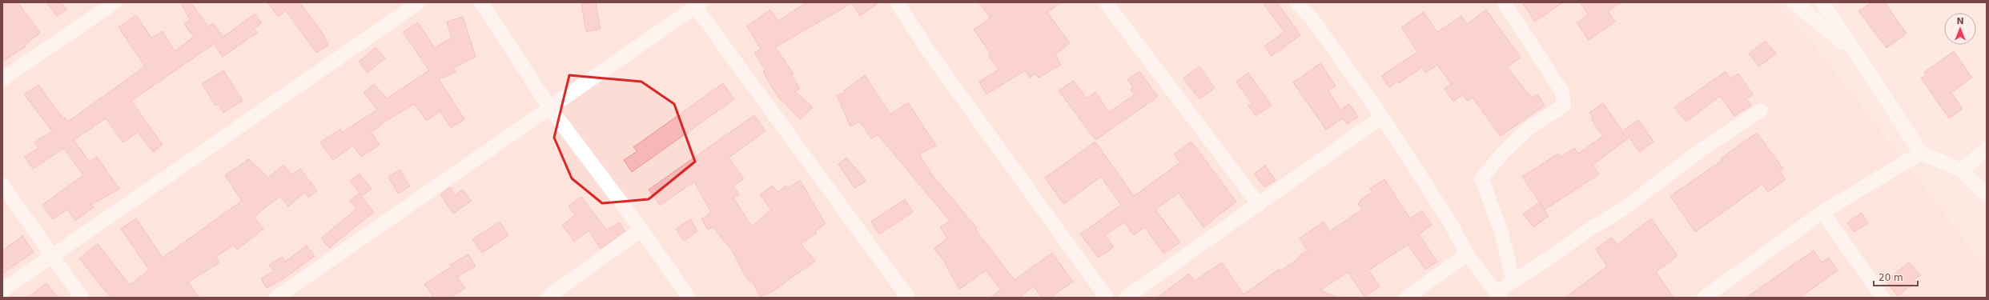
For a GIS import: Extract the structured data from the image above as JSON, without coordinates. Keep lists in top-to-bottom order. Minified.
{"scale_bar":"20 m","north":"top"}
